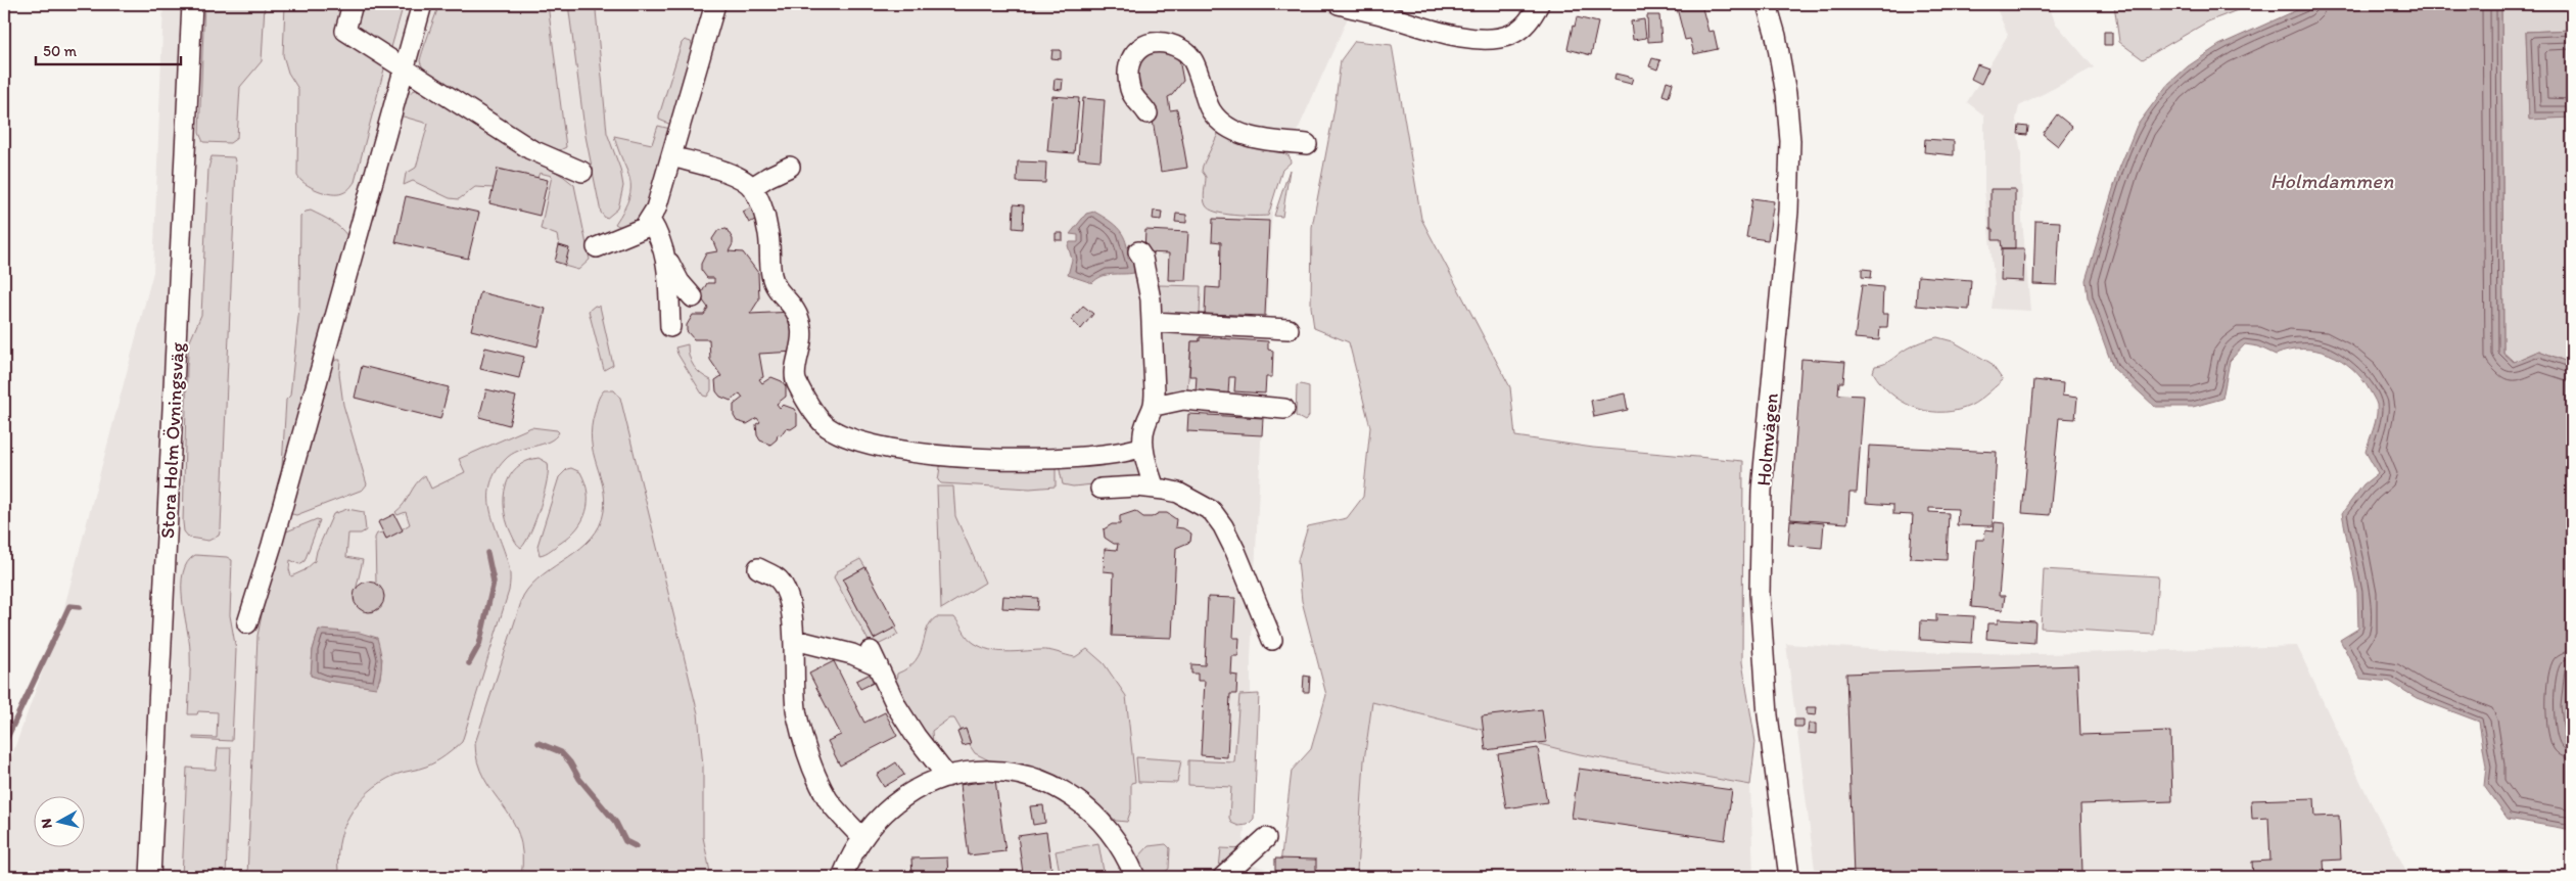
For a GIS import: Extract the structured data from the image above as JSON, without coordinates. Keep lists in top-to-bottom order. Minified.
{"streets":{"street":["Holmvägen","Stora Holm Övningsväg"]},"water":["Holmdammen"],"scale_bar":"50 m","north":"left"}
